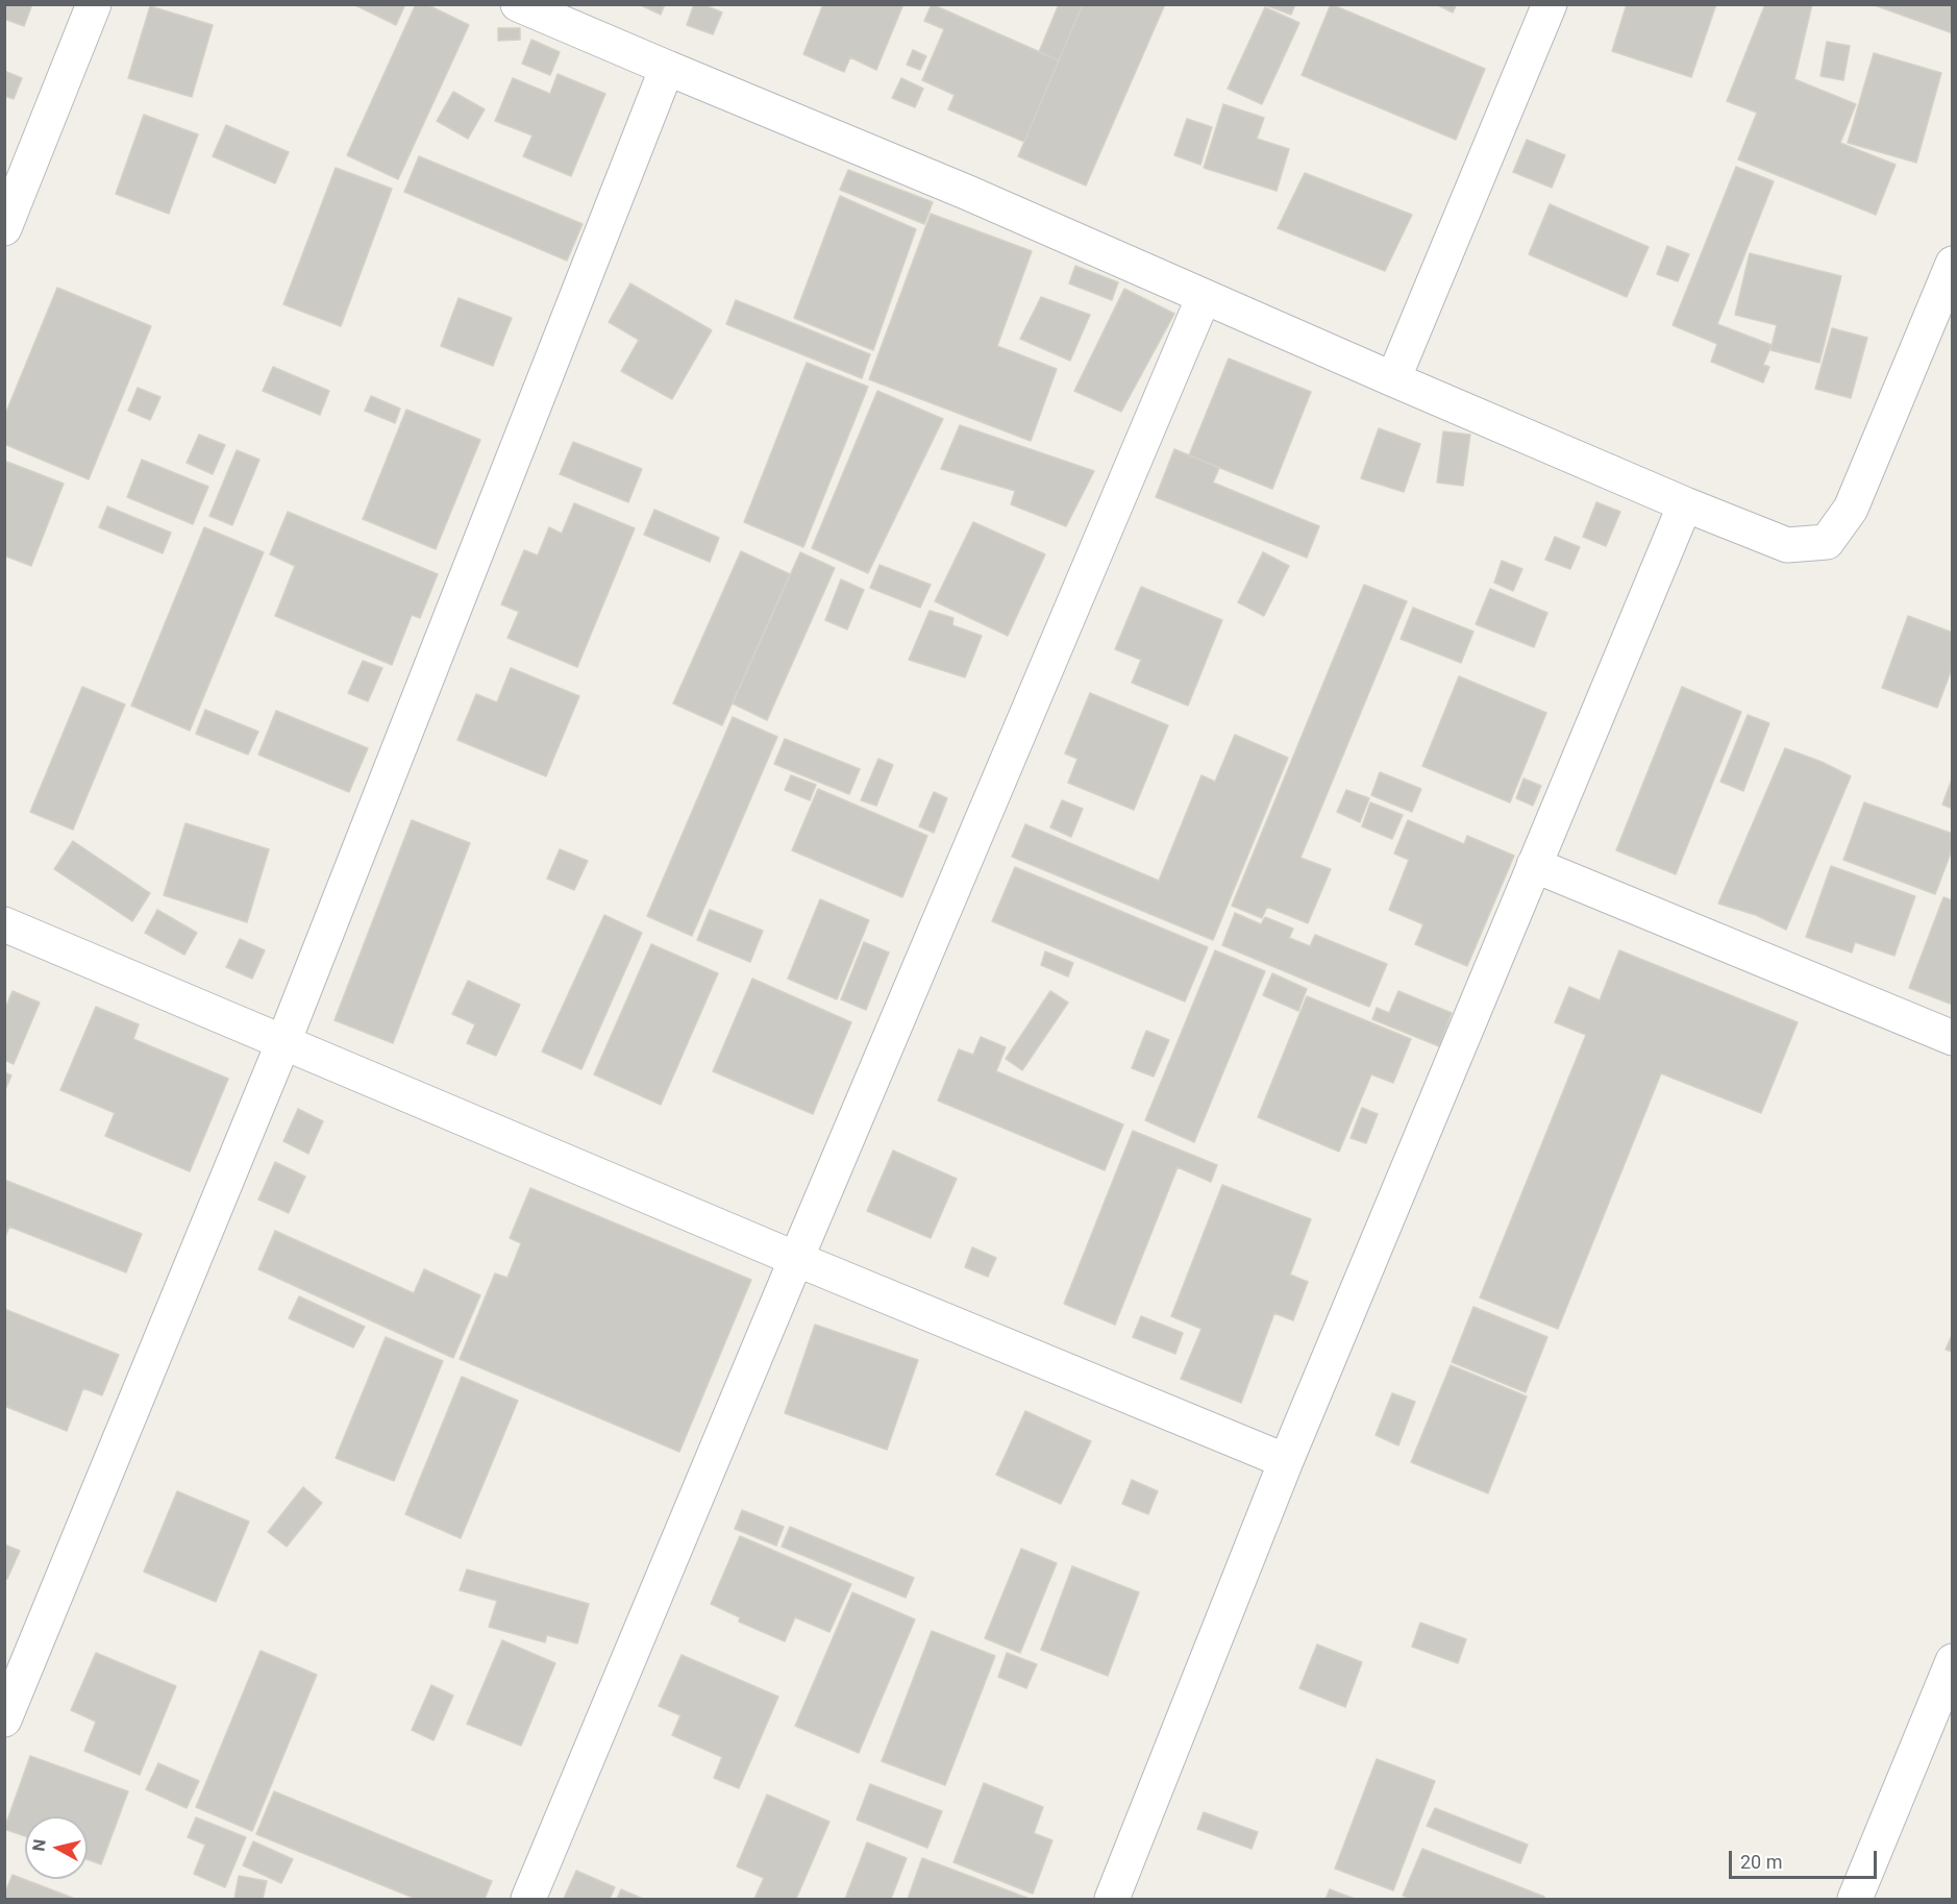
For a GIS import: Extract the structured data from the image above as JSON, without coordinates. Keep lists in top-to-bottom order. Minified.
{"scale_bar":"20 m","north":"left"}
